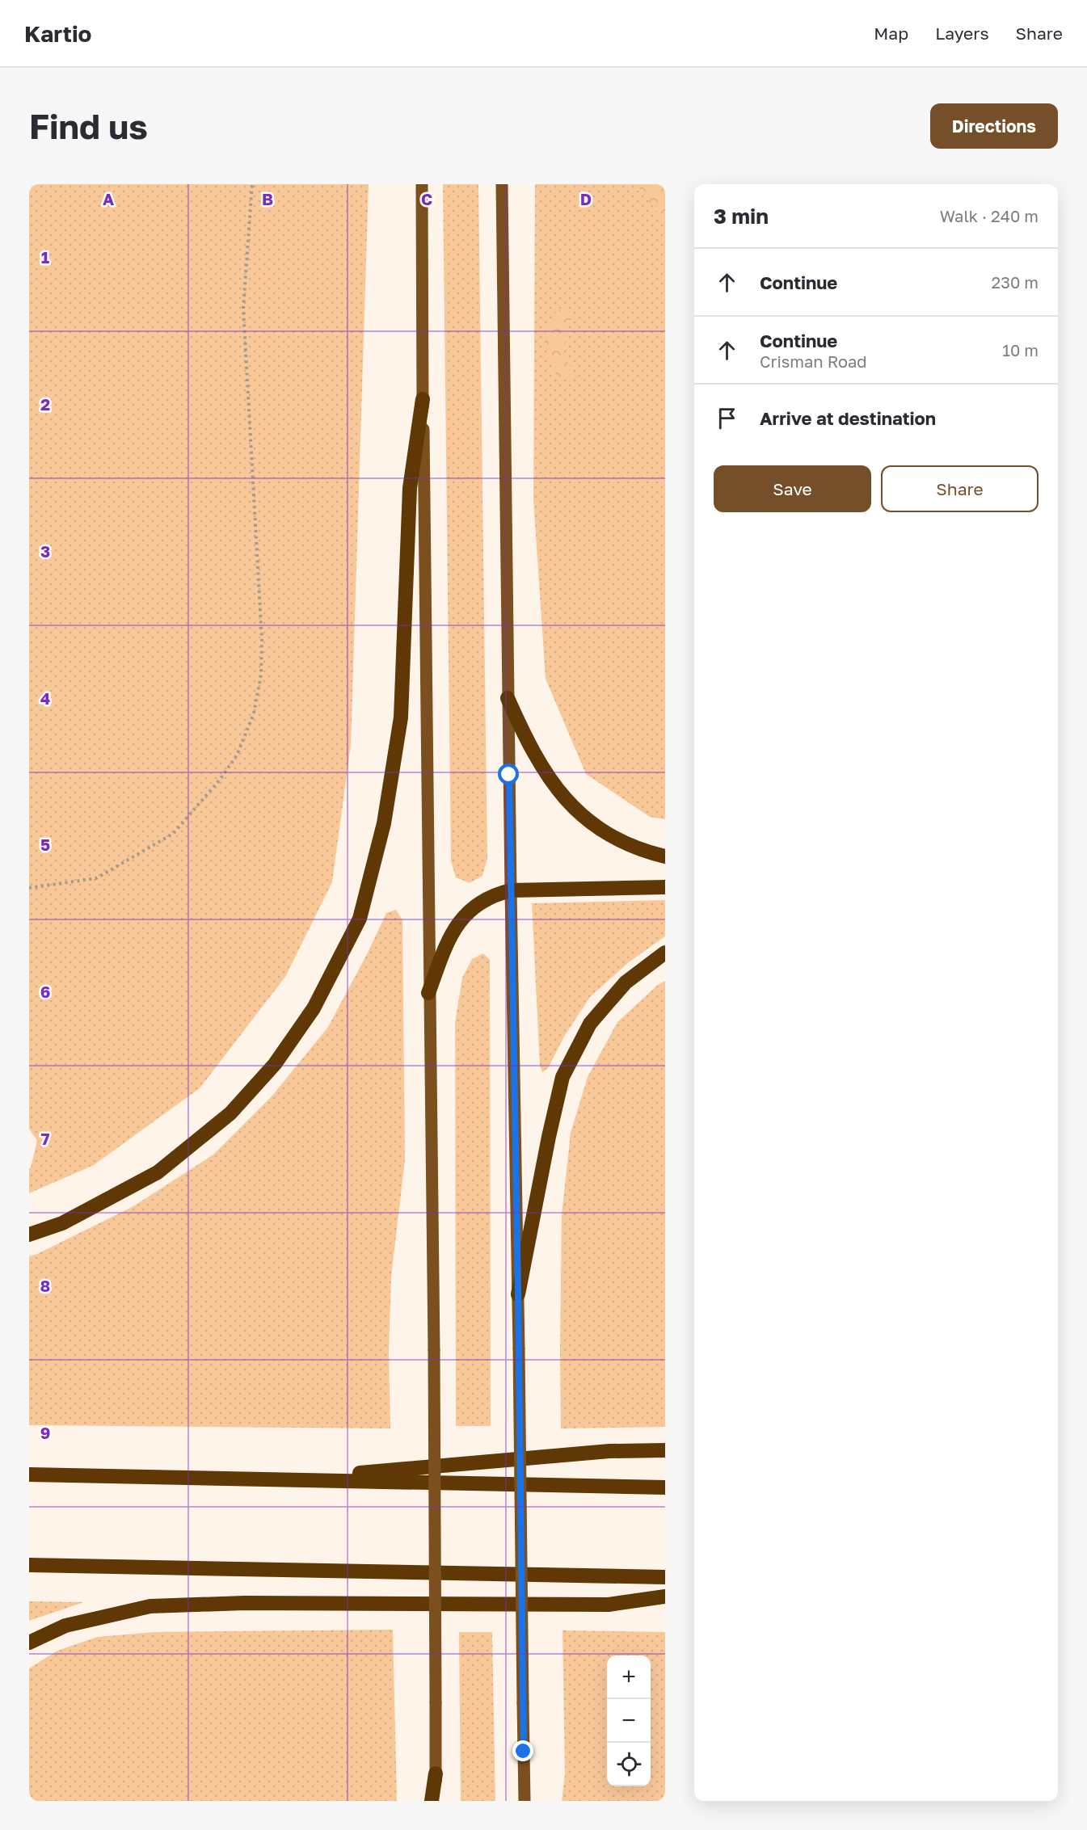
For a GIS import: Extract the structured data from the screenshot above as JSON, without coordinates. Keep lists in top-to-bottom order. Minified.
{"page":{"header":"Kartio","nav":["Map","Layers","Share"],"buttons":["Directions",["Save","Share"]],"title":"Find us","heading":["3 min","Walk · 240 m"],"list":[["Continue","230 m"],["Continue","Crisman Road","10 m"],"Arrive at destination"],"map_buttons":["+","−"]},"grid":{"columns":["A","B","C","D"],"rows":["1","2","3","4","5","6","7","8","9"]}}
